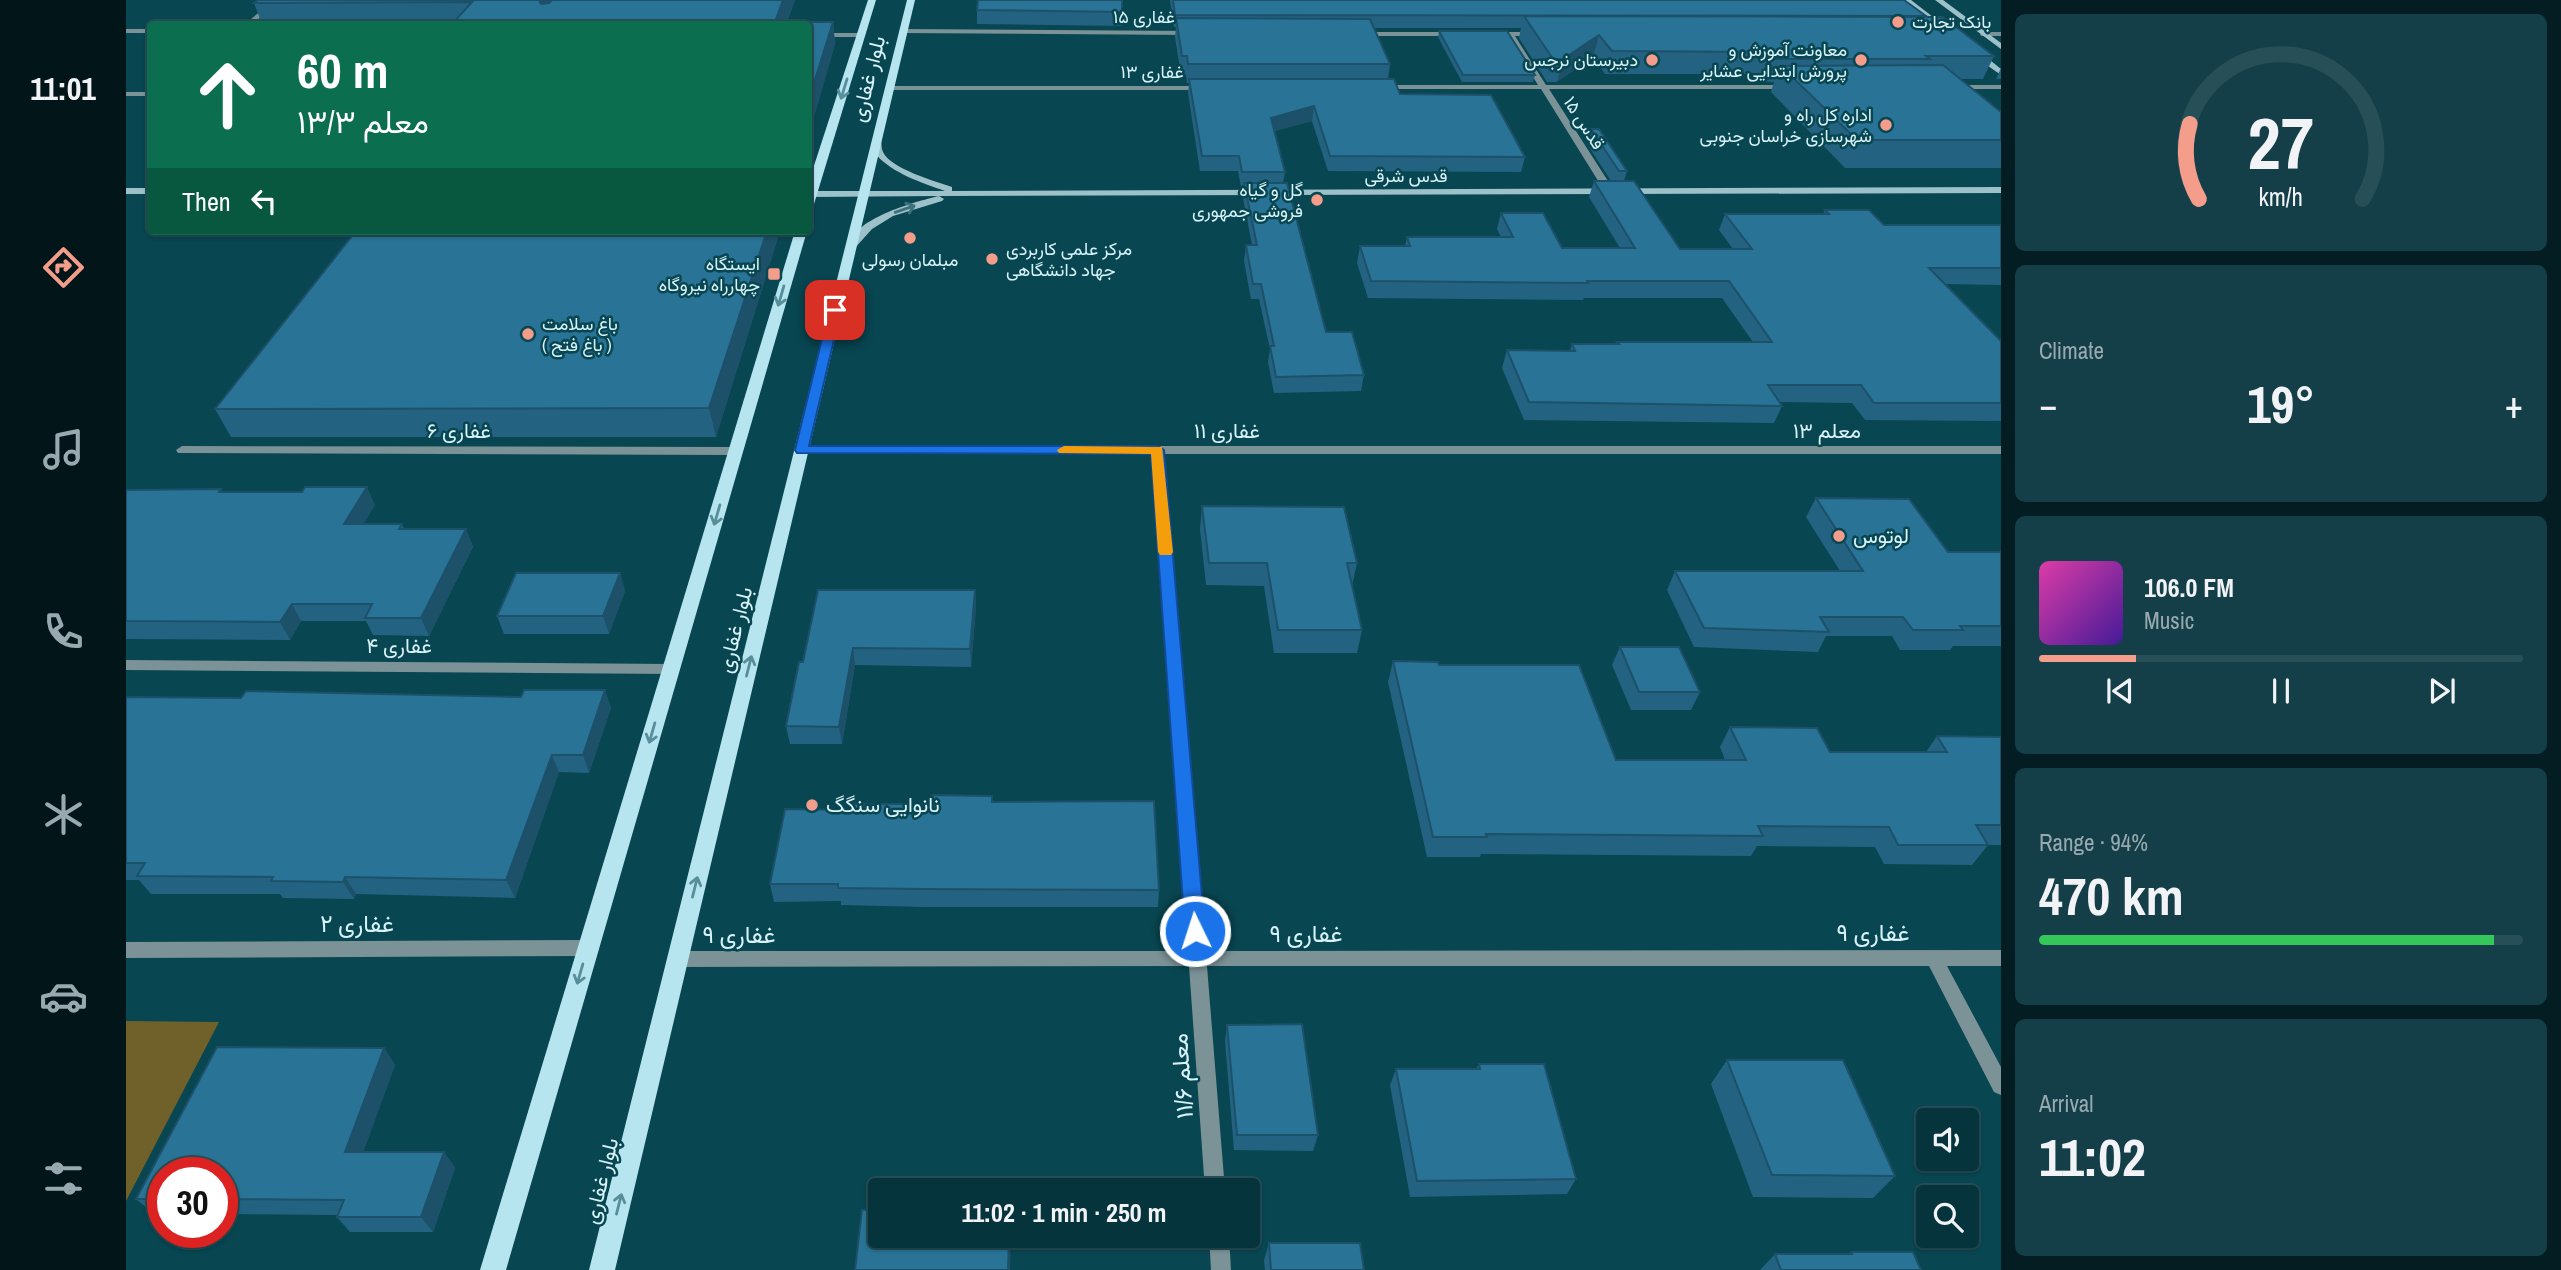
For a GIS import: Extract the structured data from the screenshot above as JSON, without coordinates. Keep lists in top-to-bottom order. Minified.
{"streets":{"main road":["بلوار غفاری"],"street":["غفاری ۱۵","غفاری ۱۳","قدس ۱۵","قدس شرقی","غفاری ۶","غفاری ۱۱","معلم ۱۳","غفاری ۴","غفاری ۲","غفاری ۹","معلم ۱۱/۶"]},"crossings":[["غفاری ۱۵","بلوار غفاری"],["غفاری ۱۳","بلوار غفاری"],["بلوار غفاری","قدس شرقی"],["بلوار غفاری","غفاری ۱۱"],["بلوار غفاری","غفاری ۹"],["قدس ۱۵","قدس شرقی"],["غفاری ۱۱","معلم ۱۳"],["غفاری ۱۱","معلم ۱۱/۶"],["غفاری ۹","معلم ۱۱/۶"]],"places":{"other":["بانک تجارت","دبیرستان نرجس","معاونت آموزش و پرورش ابتدایی عشایر","اداره کل راه و شهرسازی خراسان جنوبی","گل و گیاه فروشی جمهوری","مبلمان رسولی","مرکز علمی کاربردی جهاد دانشگاهی","باغ سلامت ( باغ فتح )","لوتوس","نانوایی سنگگ"],"transit":["ایستگاه چهارراه نیروگاه"]},"page":{"tabs":"11:01","turn":["60 m","معلم ۱۳/۳"],"then":"Then","tile":["Climate",["Range · 94%","470 km"],["Arrival","11:02"]],"heat":["−","19°","+"],"song":["106.0 FM","Music"],"limit":"30","trip":"11:02 · 1 min · 250 m","gauge":["27","km/h"]}}
